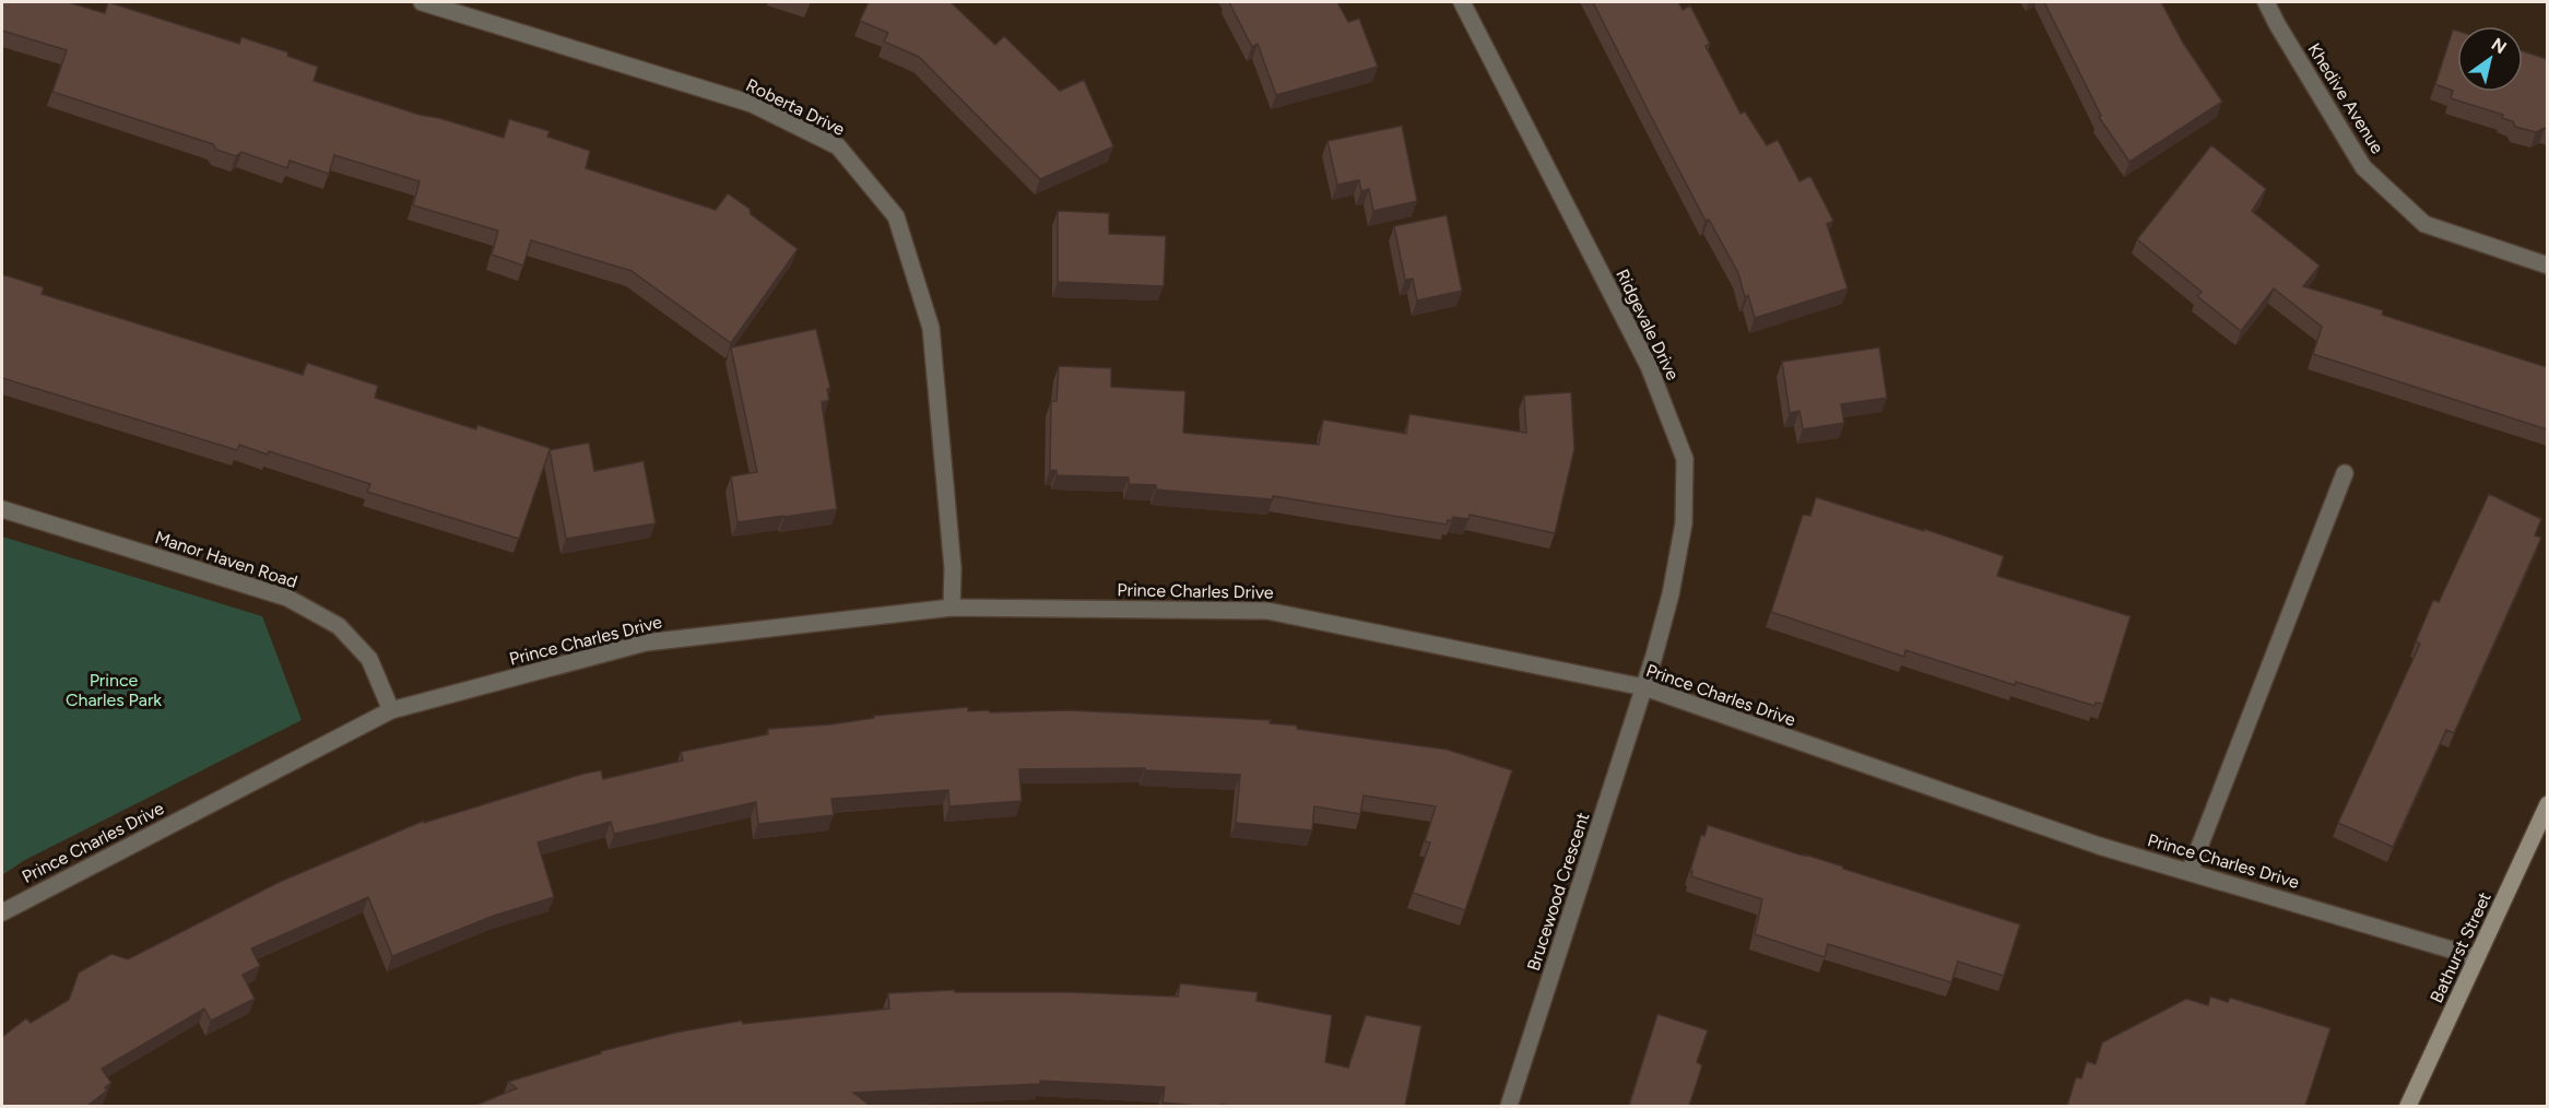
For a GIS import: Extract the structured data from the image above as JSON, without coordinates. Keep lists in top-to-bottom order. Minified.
{"streets":{"main road":["Bathurst Street"],"street":["Khedive Avenue","Roberta Drive","Ridgevale Drive","Manor Haven Road","Prince Charles Drive","Brucewood Crescent"]},"crossings":[["Roberta Drive","Prince Charles Drive"],["Ridgevale Drive","Prince Charles Drive"],["Ridgevale Drive","Brucewood Crescent"],["Manor Haven Road","Prince Charles Drive"],["Prince Charles Drive","Brucewood Crescent"],["Prince Charles Drive","Bathurst Street"]],"parks":["Prince Charles Park"],"north":"top right"}
